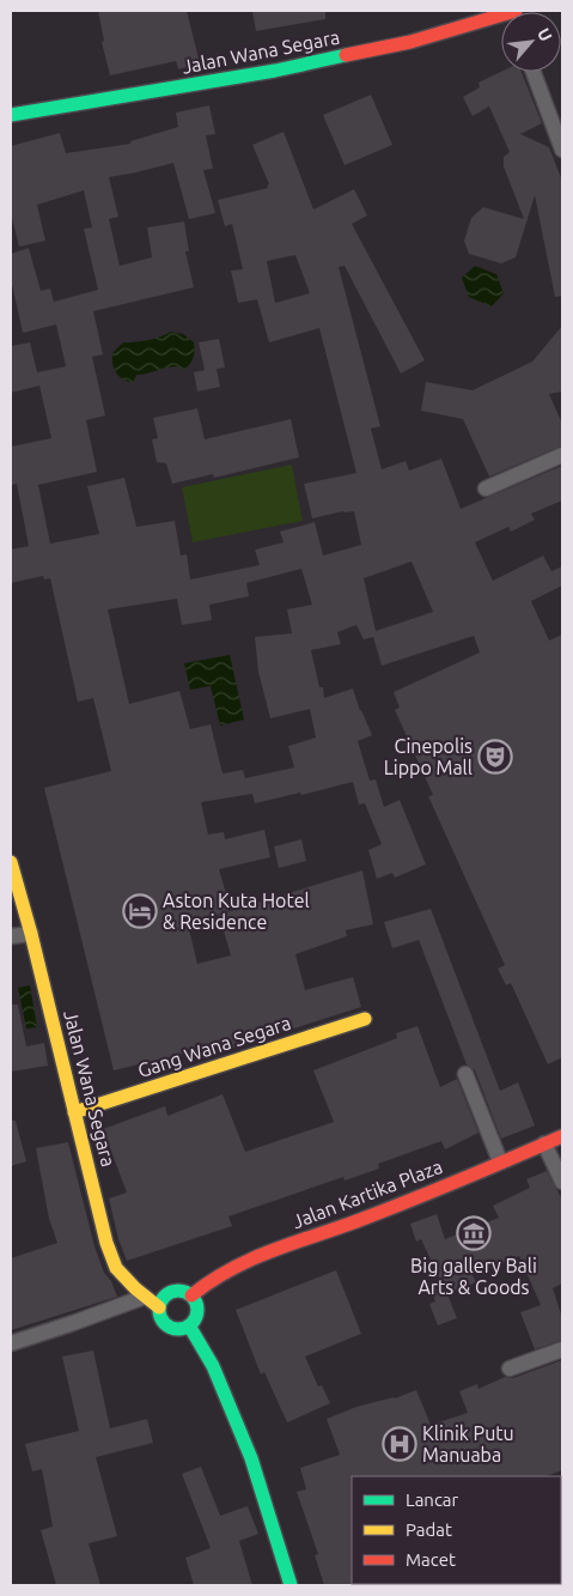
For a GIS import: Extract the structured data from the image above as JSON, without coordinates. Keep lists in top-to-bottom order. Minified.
{"streets":{"street":["Jalan Wana Segara","Gang Wana Segara","Jalan Kartika Plaza"]},"crossings":[["Jalan Wana Segara","Gang Wana Segara"],["Jalan Wana Segara","Jalan Kartika Plaza"]],"places":{"theatre":["Cinepolis Lippo Mall"],"hotel":["Aston Kuta Hotel & Residence"],"museum":["Big gallery Bali Arts & Goods"],"hospital":["Klinik Putu Manuaba"]},"legend":["Lancar","Padat","Macet"],"north":"top right"}
